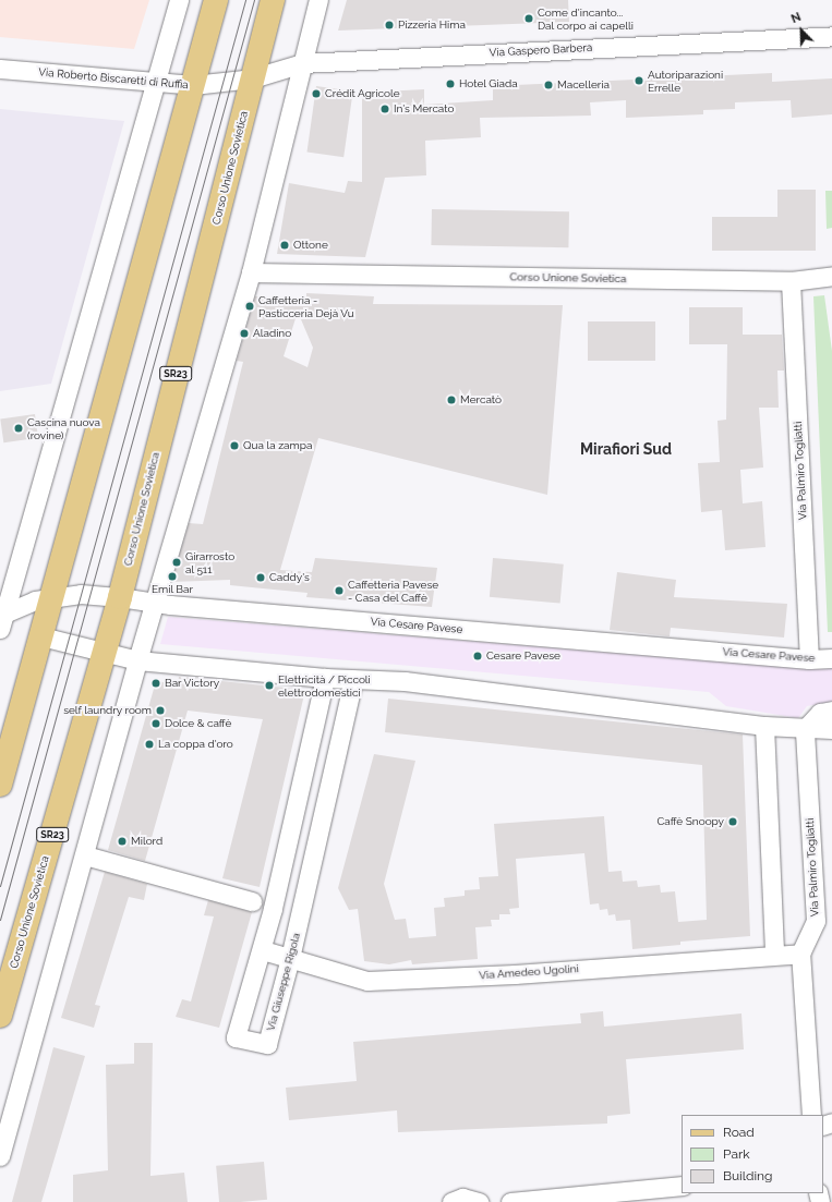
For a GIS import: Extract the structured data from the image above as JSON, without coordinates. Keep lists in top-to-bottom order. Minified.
{"streets":{"main road":["Corso Unione Sovietica","SR23"],"street":["Via Gaspero Barbera","Via Roberto Biscaretti di Ruffia","Via Palmiro Togliatti","Via Cesare Pavese","Via Amedeo Ugolini","Via Giuseppe Rigola"]},"crossings":[["Via Gaspero Barbera","Via Roberto Biscaretti di Ruffia"],["Via Gaspero Barbera","Corso Unione Sovietica"],["Via Roberto Biscaretti di Ruffia","Corso Unione Sovietica"],["Corso Unione Sovietica","Via Palmiro Togliatti"],["Corso Unione Sovietica","Via Cesare Pavese"],["Via Palmiro Togliatti","Via Cesare Pavese"],["Via Palmiro Togliatti","Via Amedeo Ugolini"],["Via Amedeo Ugolini","Via Giuseppe Rigola"]],"districts":["Mirafiori Sud"],"places":["Come d'incanto... Dal corpo ai capelli","Pizzeria Hima","Autoriparazioni Errelle","Hotel Giada","Macelleria","Crédit Agricole","In's Mercato","Ottone","Caffetteria - Pasticceria Dejà Vu","Aladino","Mercatò","Cascina nuova (rovine)","Qua la zampa","Girarrosto al 511","Emil Bar","Caddy's","Caffetteria Pavese - Casa del Caffè","Cesare Pavese","Bar Victory","Elettricità / Piccoli elettrodomestici","self laundry room","Dolce & caffè","La coppa d'oro","Caffè Snoopy","Milord"],"legend":["Road","Park","Building"],"north":"top left"}
